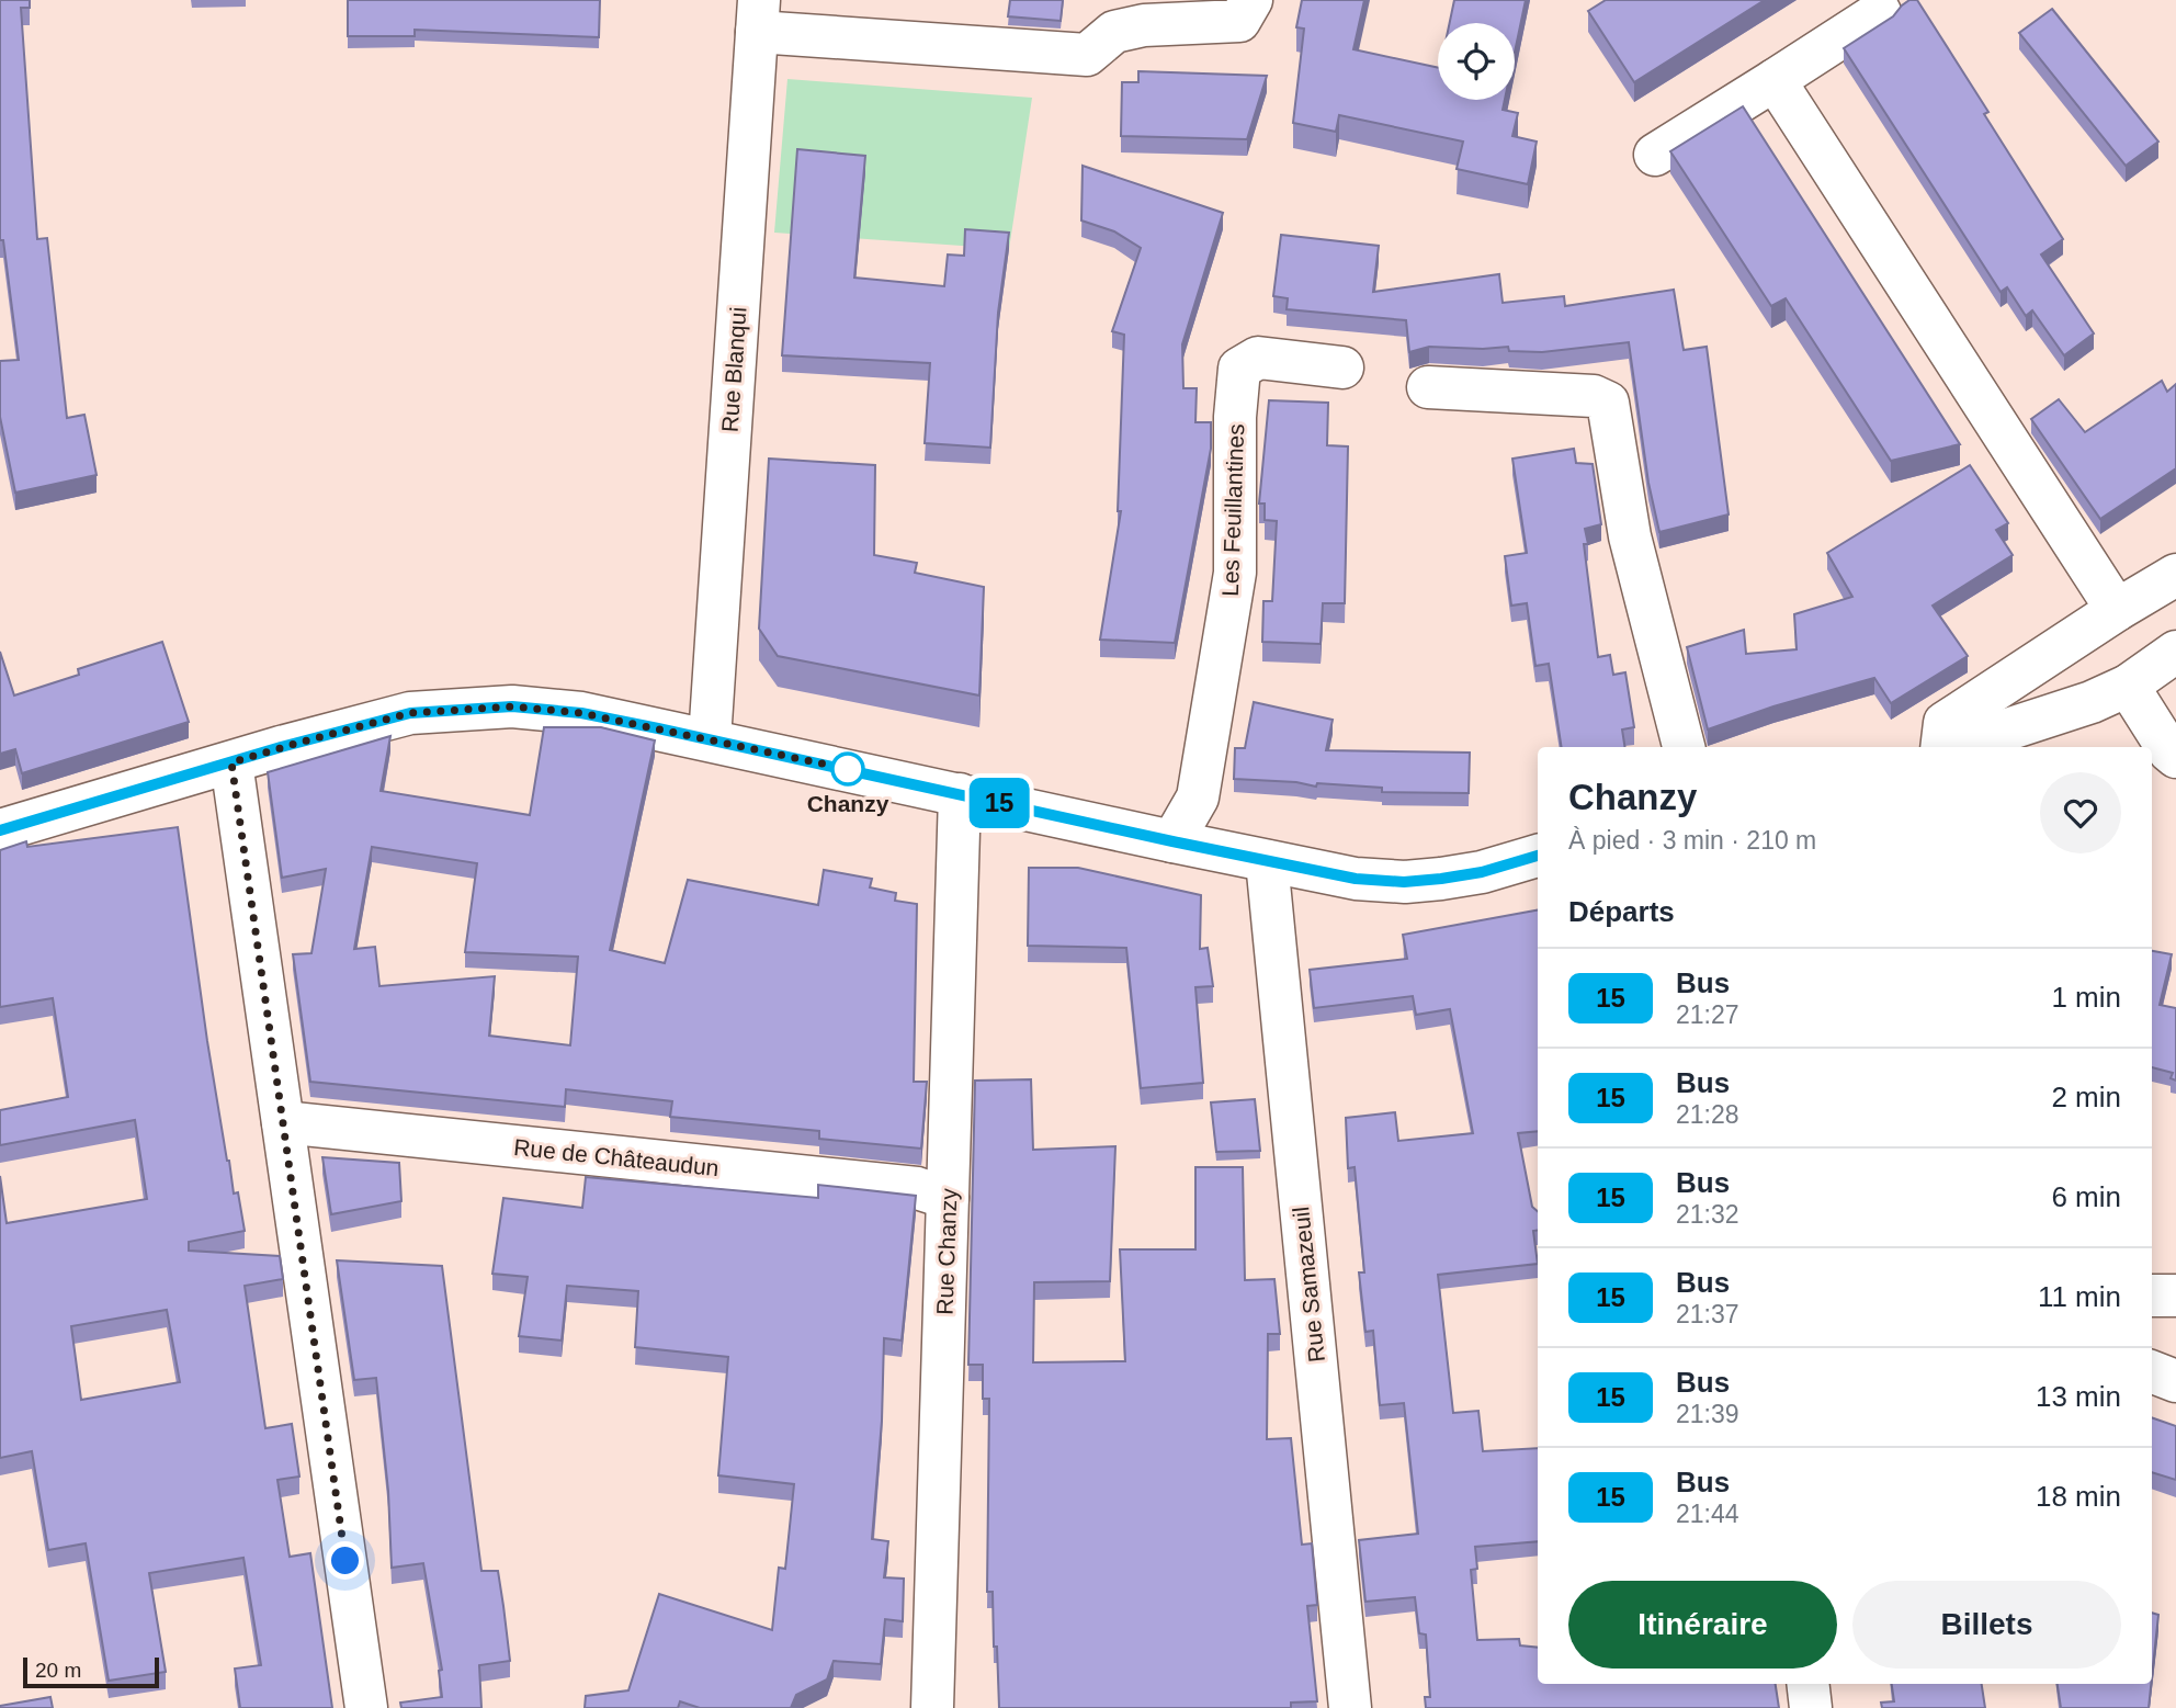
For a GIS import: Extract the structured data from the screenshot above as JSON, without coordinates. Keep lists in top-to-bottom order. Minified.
{"streets":{"street":["Rue Blanqui","Les Feuillantines","Rue de Châteaudun","Rue Chanzy","Rue Samazeuil"]},"crossings":[["Rue de Châteaudun","Rue Chanzy"]],"places":["Chanzy"],"lines":["bus line 15"],"scale_bar":"20 m","page":{"on_map":"15","heading":[["Chanzy","À pied · 3 min · 210 m"],"Départs"],"list":[{"mark":"15","name":"Bus","note":"21:27","value":"1 min"},{"mark":"15","name":"Bus","note":"21:28","value":"2 min"},{"mark":"15","name":"Bus","note":"21:32","value":"6 min"},{"mark":"15","name":"Bus","note":"21:37","value":"11 min"},{"mark":"15","name":"Bus","note":"21:39","value":"13 min"},{"mark":"15","name":"Bus","note":"21:44","value":"18 min"}],"buttons":["Itinéraire","Billets"],"scale":"20 m"}}
